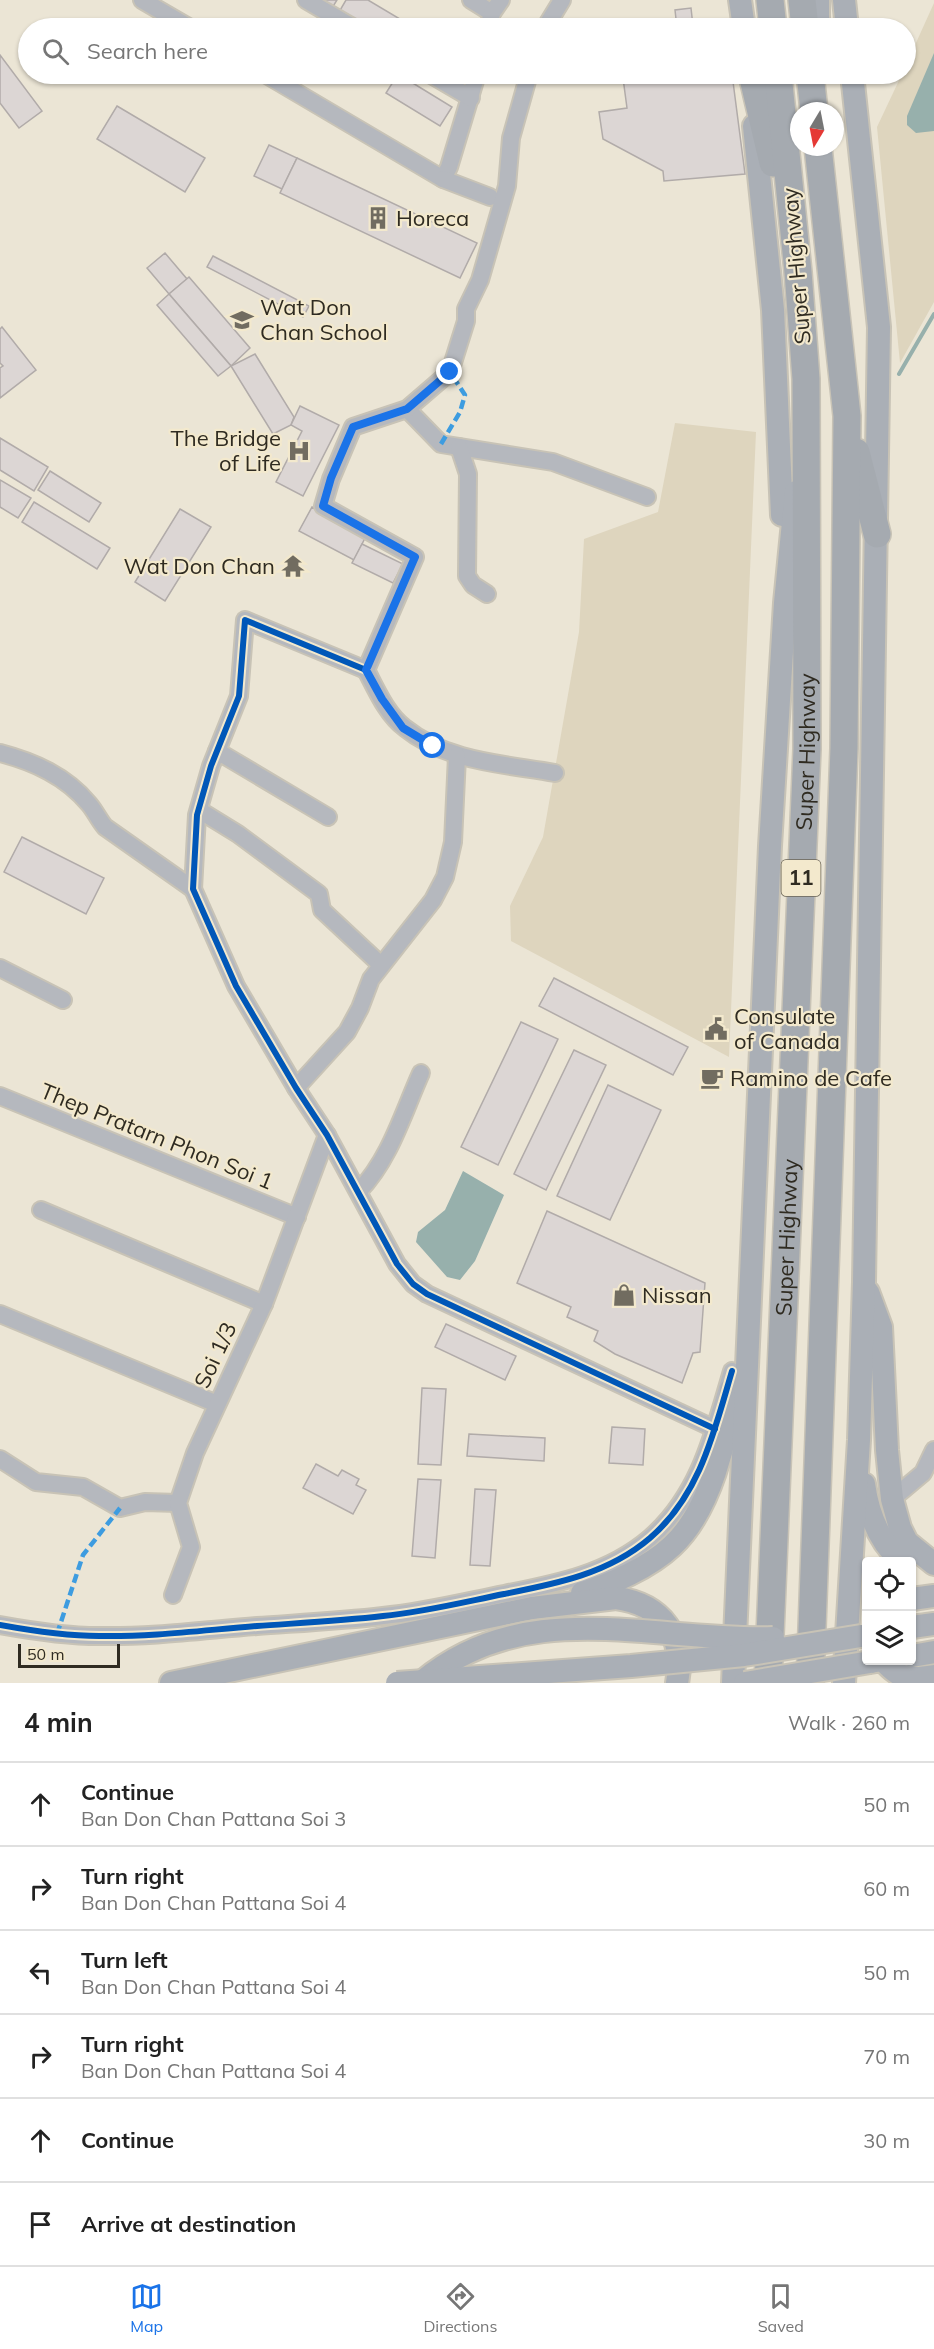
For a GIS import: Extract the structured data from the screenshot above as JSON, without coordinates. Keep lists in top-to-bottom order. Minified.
{"streets":{"highway":["Super Highway","11"],"street":["Thep Pratarn Phon Soi 1","Soi 1/3"]},"crossings":[["Thep Pratarn Phon Soi 1","Soi 1/3"]],"places":{"building":["Horeca"],"school or university":["Wat Don Chan School"],"hospital":["The Bridge of Life"],"temple":["Wat Don Chan"],"public building":["Consulate of Canada"],"cafe":["Ramino de Cafe"],"shop":["Nissan"]},"scale_bar":"50 m","north":"bottom","page":{"search":"Search here","scale":"50 m","heading":["4 min","Walk · 260 m"],"list":[["Continue","Ban Don Chan Pattana Soi 3","50 m"],["Turn right","Ban Don Chan Pattana Soi 4","60 m"],["Turn left","Ban Don Chan Pattana Soi 4","50 m"],["Turn right","Ban Don Chan Pattana Soi 4","70 m"],["Continue","30 m"],"Arrive at destination"],"nav":["Map","Directions","Saved"]}}
